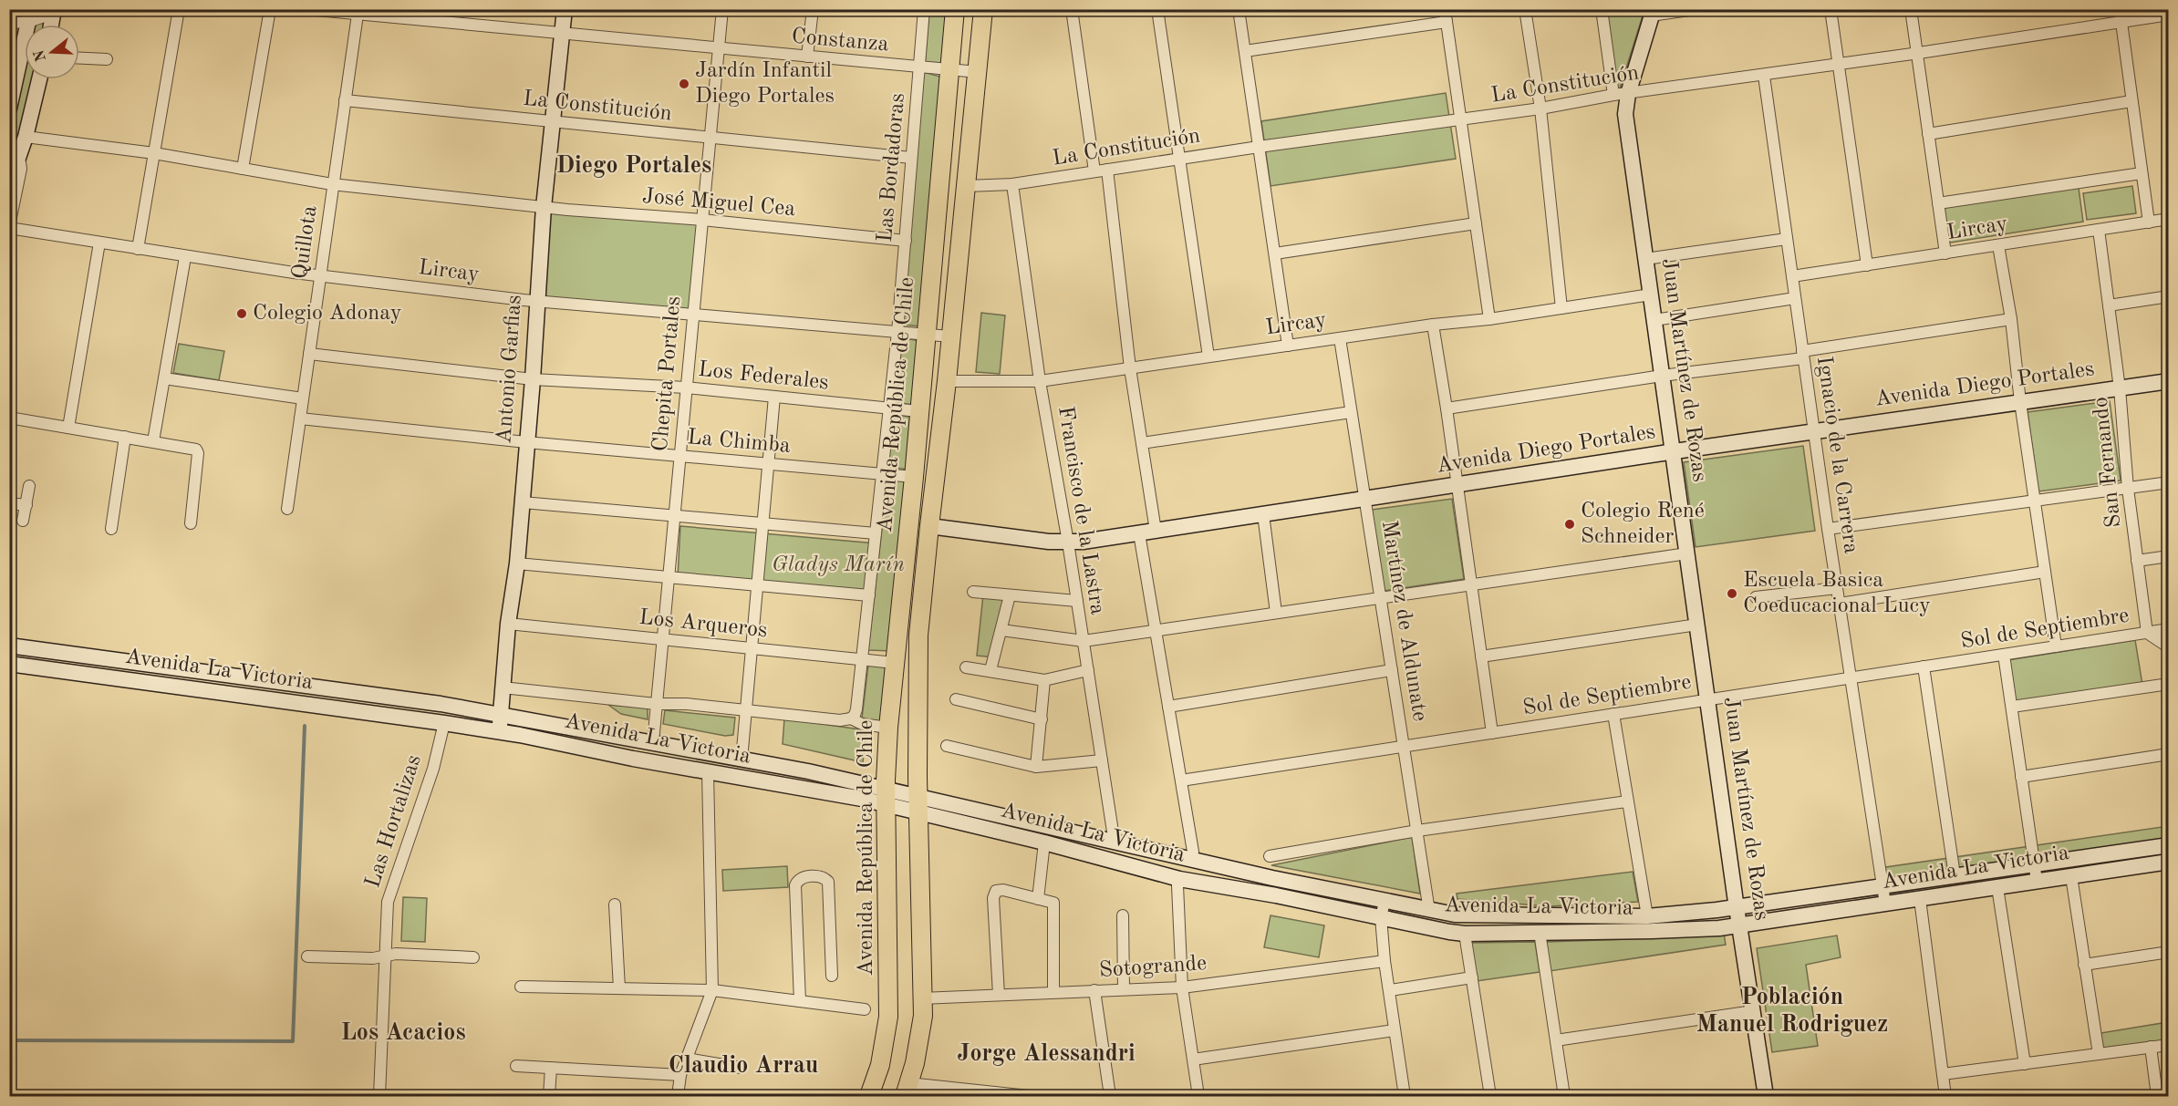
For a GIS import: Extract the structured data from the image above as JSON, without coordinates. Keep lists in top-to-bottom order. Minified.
{"streets":{"main road":["Antonio Garfias","Juan Martínez de Rozas","Avenida Diego Portales","Avenida República de Chile","Avenida La Victoria"],"street":["Constanza","La Constitución","Las Bordadoras","José Miguel Cea","Lircay","Quillota","Chepita Portales","Los Federales","La Chimba","Ignacio de la Carrera","San Fernando","Francisco de la Lastra","Martínez de Aldunate","Los Arqueros","Sol de Septiembre","Las Hortalizas","Sotogrande"]},"crossings":[["Constanza","Las Bordadoras"],["Constanza","Quillota"],["Constanza","Antonio Garfias"],["Constanza","Chepita Portales"],["Constanza","Avenida República de Chile"],["La Constitución","Las Bordadoras"],["La Constitución","Quillota"],["La Constitución","Antonio Garfias"],["La Constitución","Juan Martínez de Rozas"],["La Constitución","Chepita Portales"],["La Constitución","Avenida República de Chile"],["La Constitución","Ignacio de la Carrera"],["La Constitución","Francisco de la Lastra"],["Las Bordadoras","José Miguel Cea"],["Las Bordadoras","Lircay"],["Las Bordadoras","Los Federales"],["Las Bordadoras","La Chimba"],["Las Bordadoras","Los Arqueros"],["José Miguel Cea","Quillota"],["José Miguel Cea","Antonio Garfias"],["José Miguel Cea","Chepita Portales"],["Lircay","Quillota"],["Lircay","Antonio Garfias"],["Lircay","Juan Martínez de Rozas"],["Lircay","Chepita Portales"],["Lircay","Avenida República de Chile"],["Lircay","Ignacio de la Carrera"],["Lircay","San Fernando"],["Lircay","Francisco de la Lastra"],["Lircay","Martínez de Aldunate"],["Quillota","Los Federales"],["Quillota","La Chimba"],["Antonio Garfias","Los Federales"],["Antonio Garfias","La Chimba"],["Antonio Garfias","Los Arqueros"],["Antonio Garfias","Avenida La Victoria"],["Juan Martínez de Rozas","Avenida Diego Portales"],["Juan Martínez de Rozas","Sol de Septiembre"],["Juan Martínez de Rozas","Avenida La Victoria"],["Chepita Portales","Los Federales"],["Chepita Portales","La Chimba"],["Chepita Portales","Los Arqueros"],["Chepita Portales","Avenida La Victoria"],["Los Federales","Avenida República de Chile"],["Avenida Diego Portales","Avenida República de Chile"],["Avenida Diego Portales","Ignacio de la Carrera"],["Avenida Diego Portales","San Fernando"],["Avenida Diego Portales","Francisco de la Lastra"],["Avenida Diego Portales","Martínez de Aldunate"],["Avenida República de Chile","La Chimba"],["Avenida República de Chile","Los Arqueros"],["Avenida República de Chile","Avenida La Victoria"],["Avenida República de Chile","Sotogrande"],["Ignacio de la Carrera","Sol de Septiembre"],["Ignacio de la Carrera","Avenida La Victoria"],["San Fernando","Sol de Septiembre"],["Francisco de la Lastra","Avenida La Victoria"],["Martínez de Aldunate","Sol de Septiembre"],["Martínez de Aldunate","Avenida La Victoria"],["Avenida La Victoria","Las Hortalizas"]],"districts":["Diego Portales","Población Manuel Rodriguez","Los Acacios","Jorge Alessandri","Claudio Arrau"],"parks":["Gladys Marín"],"places":["Jardín Infantil Diego Portales","Colegio Adonay","Colegio René Schneider","Escuela Basica Coeducacional Lucy"],"north":"left"}
